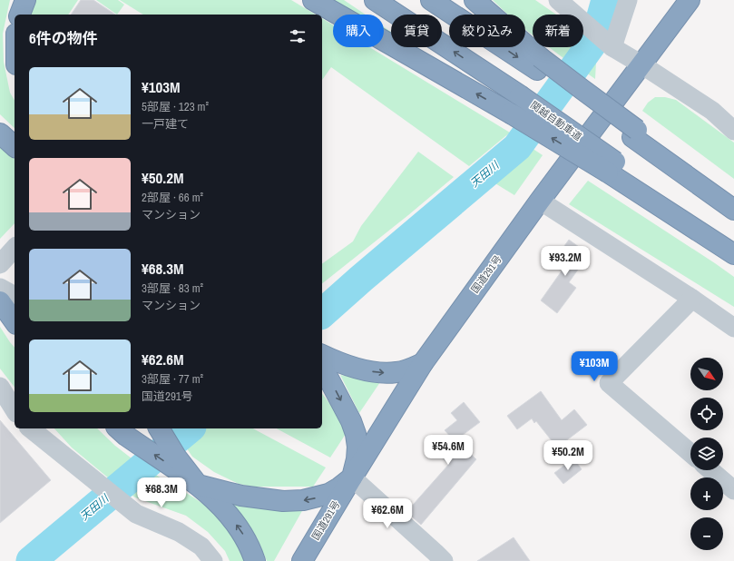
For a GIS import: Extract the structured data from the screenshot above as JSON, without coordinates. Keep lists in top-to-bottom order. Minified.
{"streets":{"highway":["関越自動車道","国道291号"]},"water":["天田川"],"north":"bottom right","page":{"chip":["購入","賃貸","絞り込み","新着"],"heading":"6件の物件","list":[{"name":"¥103M","note":"5部屋 · 123 m² · 一戸建て"},{"name":"¥50.2M","note":"2部屋 · 66 m² · マンション"},{"name":"¥68.3M","note":"3部屋 · 83 m² · マンション"},{"name":"¥62.6M","note":"3部屋 · 77 m² · 国道291号"}],"price":["¥93.2M","¥103M","¥54.6M","¥50.2M","¥68.3M","¥62.6M"],"map_buttons":["+","−"]}}
